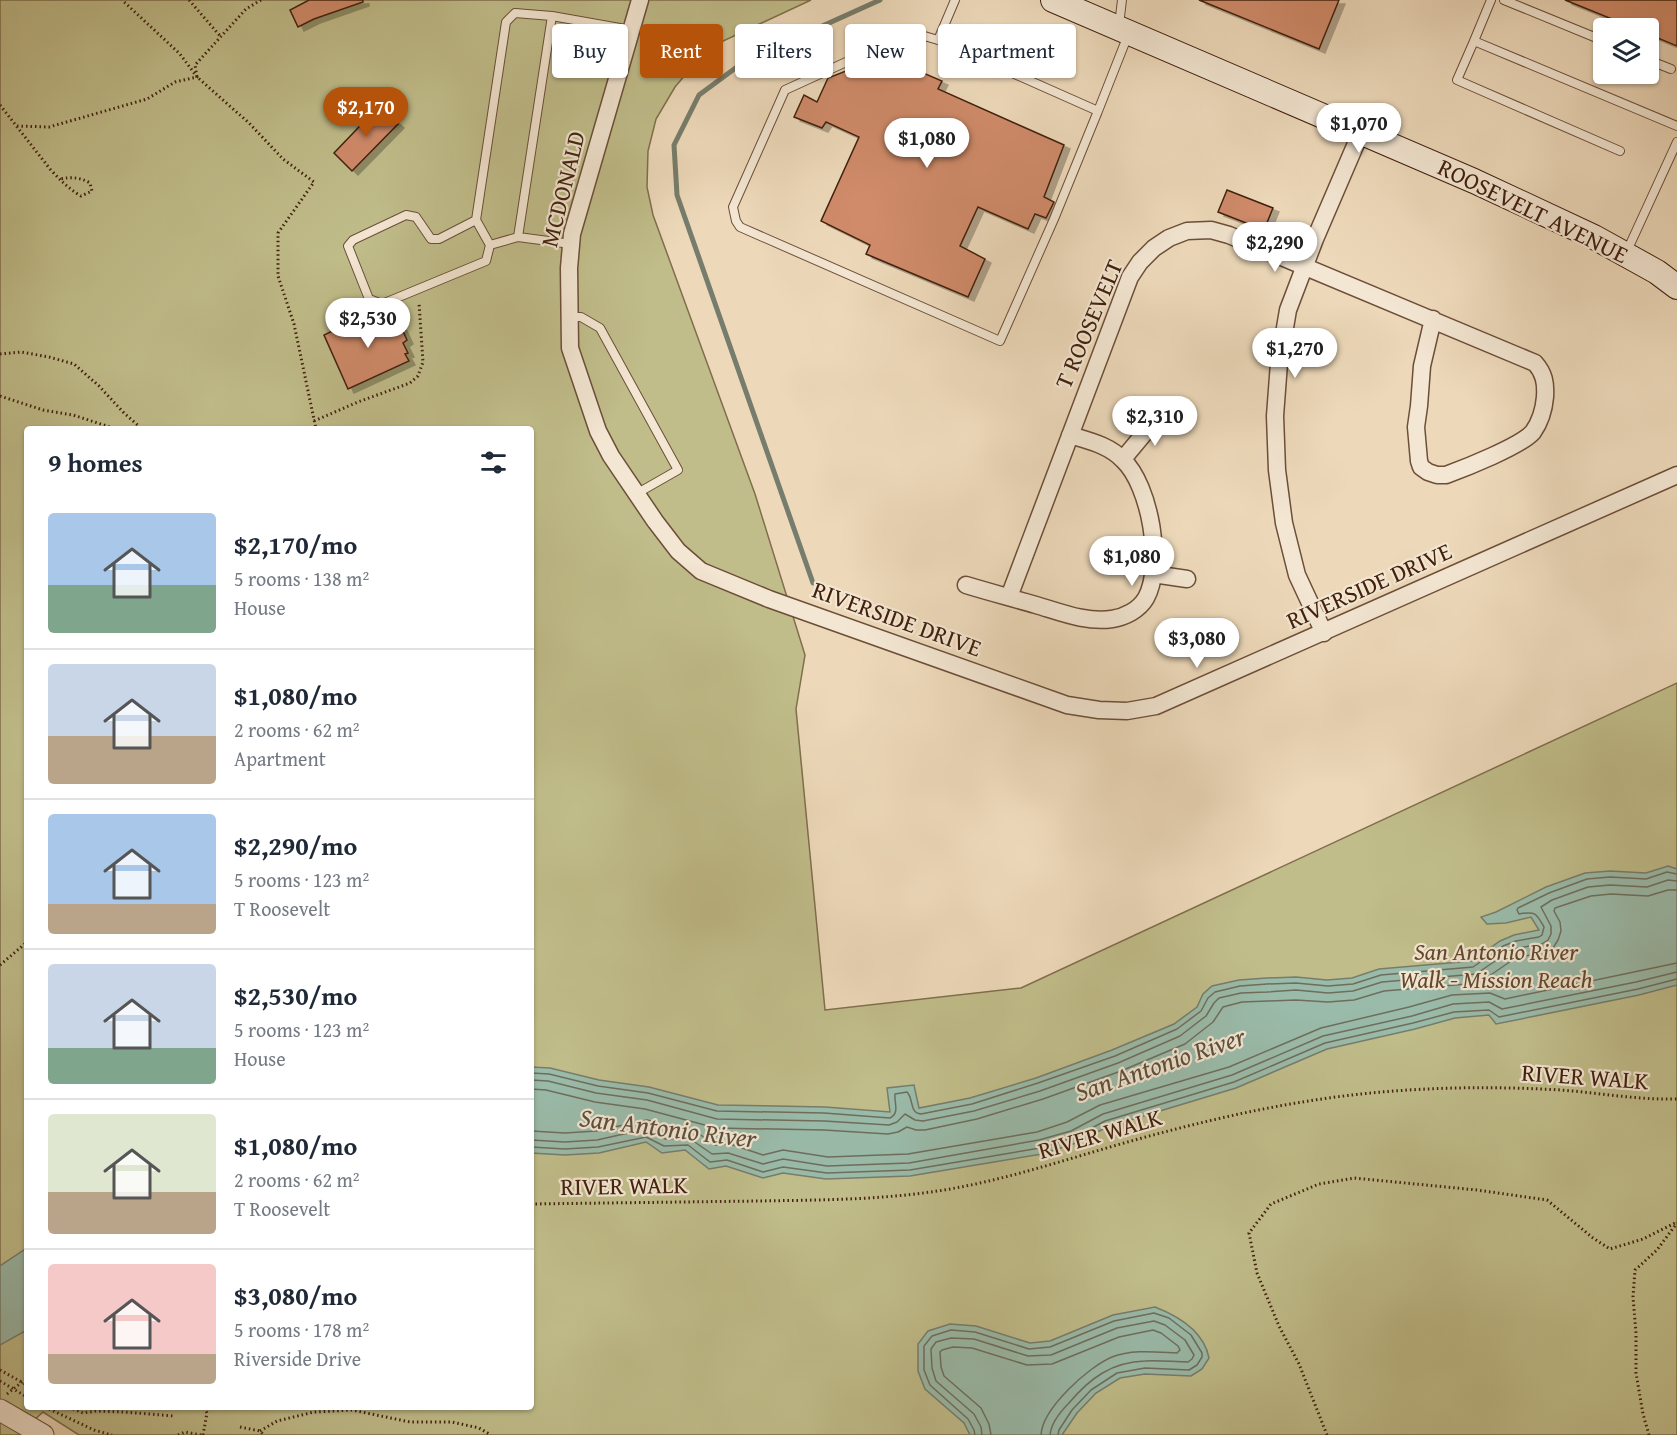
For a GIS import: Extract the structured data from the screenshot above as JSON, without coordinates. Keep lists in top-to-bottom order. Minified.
{"streets":{"main road":["ROOSEVELT AVENUE"],"street":["MCDONALD","T ROOSEVELT","RIVERSIDE DRIVE"],"path":["RIVER WALK"]},"crossings":[["MCDONALD","RIVERSIDE DRIVE"]],"water":["San Antonio River"],"parks":["San Antonio River Walk - Mission Reach"],"page":{"chip":["Buy","Rent","Filters","New","Apartment"],"price":["$2,170","$1,070","$1,080","$2,290","$2,530","$1,270","$2,310","$1,080","$3,080"],"heading":"9 homes","list":[{"name":"$2,170/mo","note":"5 rooms · 138 m² · House"},{"name":"$1,080/mo","note":"2 rooms · 62 m² · Apartment"},{"name":"$2,290/mo","note":"5 rooms · 123 m² · T Roosevelt"},{"name":"$2,530/mo","note":"5 rooms · 123 m² · House"},{"name":"$1,080/mo","note":"2 rooms · 62 m² · T Roosevelt"},{"name":"$3,080/mo","note":"5 rooms · 178 m² · Riverside Drive"}]}}
